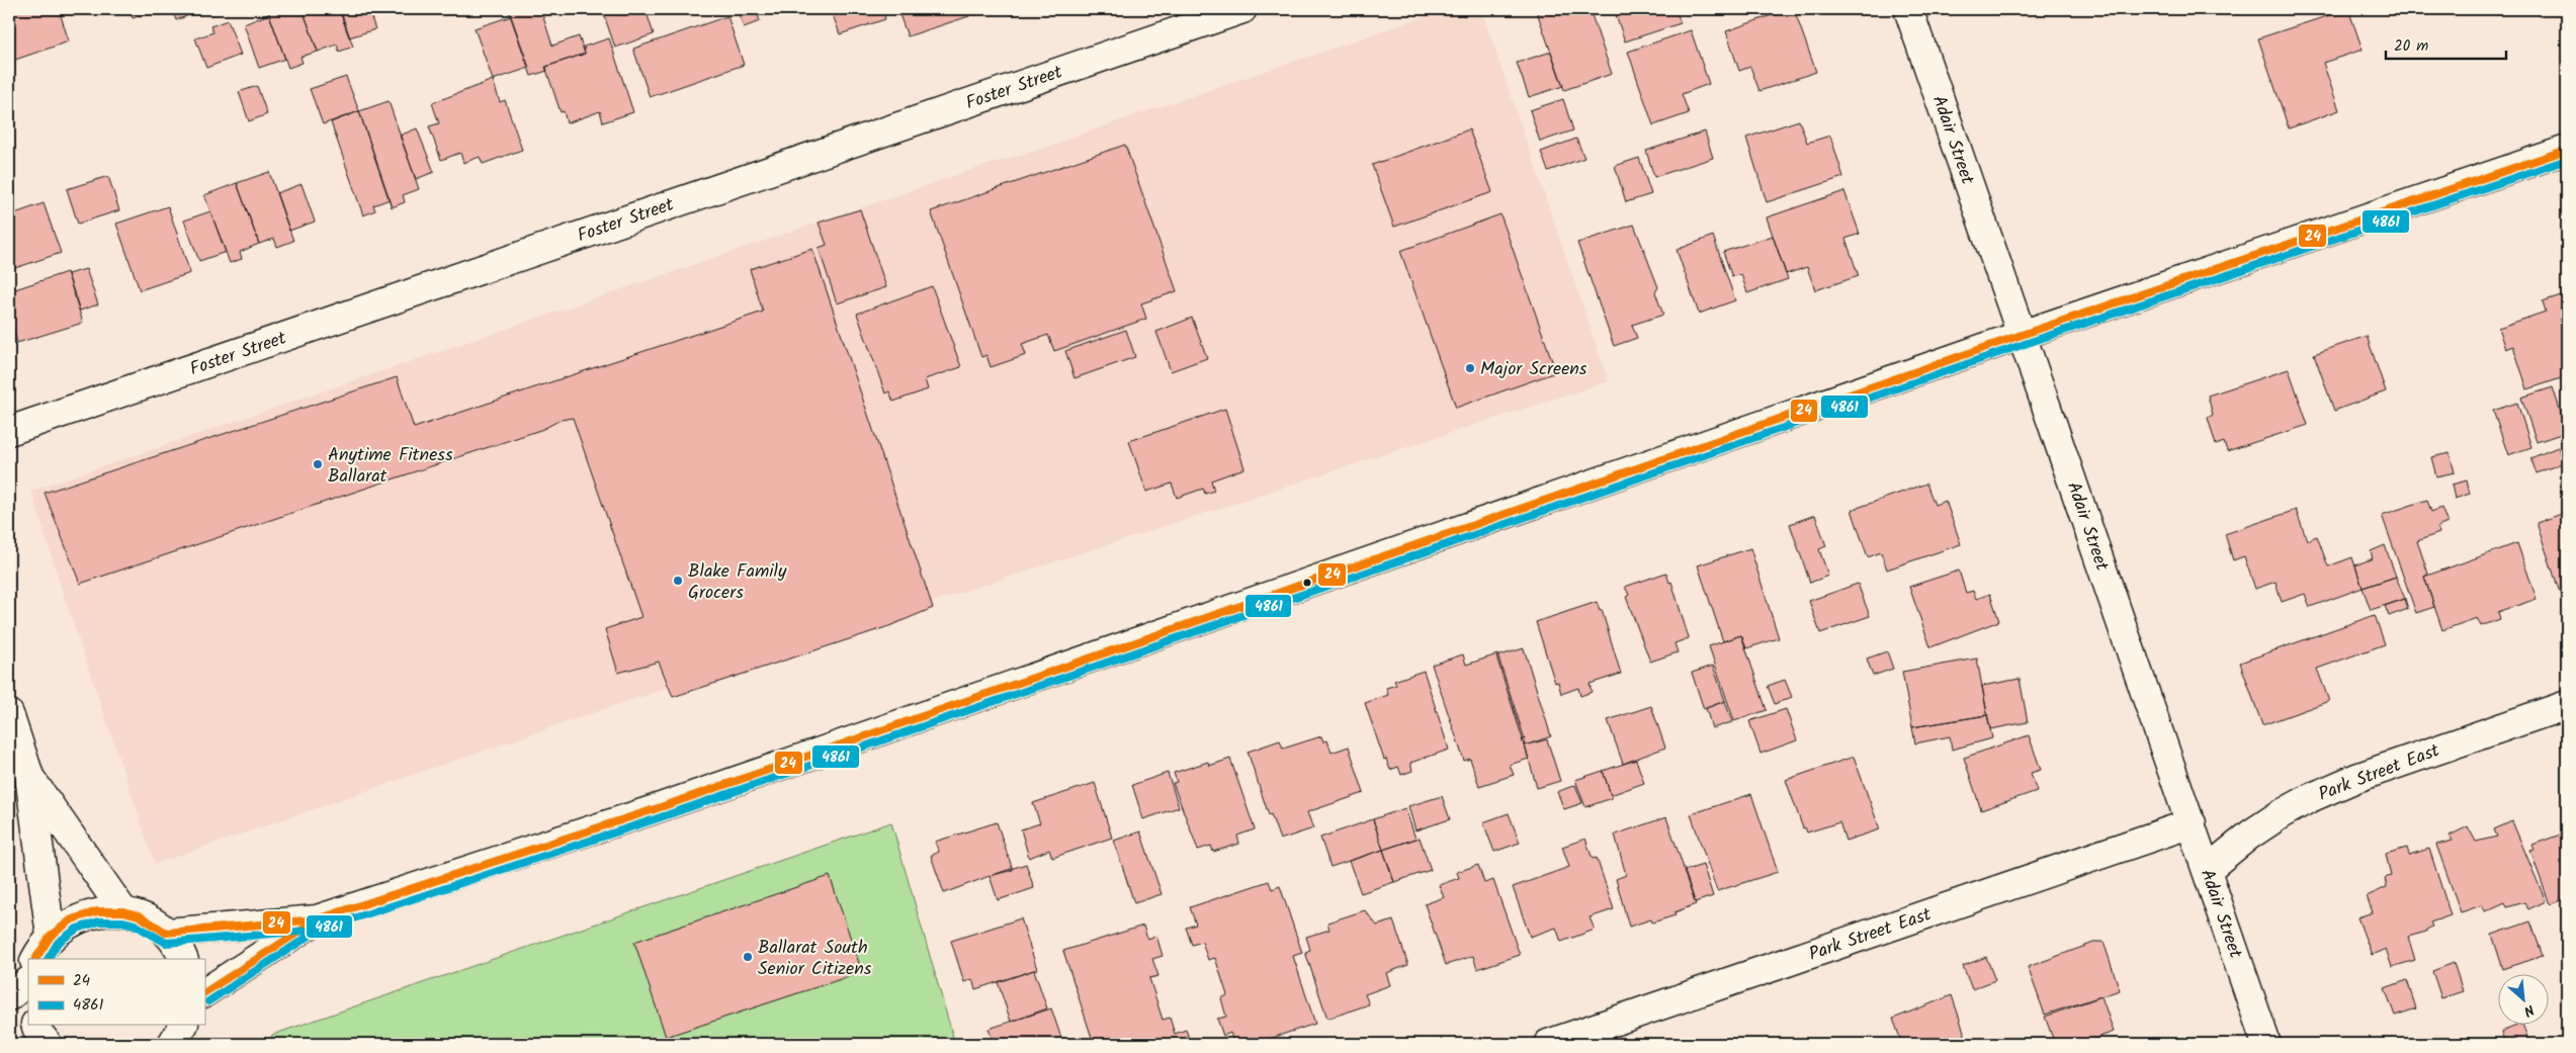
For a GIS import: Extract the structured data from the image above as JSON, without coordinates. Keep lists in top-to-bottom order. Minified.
{"streets":{"street":["Foster Street","Adair Street","Park Street East"]},"crossings":[["Adair Street","Park Street East"]],"places":["Major Screens","Anytime Fitness Ballarat","Blake Family Grocers","Ballarat South Senior Citizens"],"lines":["transit line 24","transit line 4861"],"legend":["24","4861"],"scale_bar":"20 m","north":"bottom right"}
